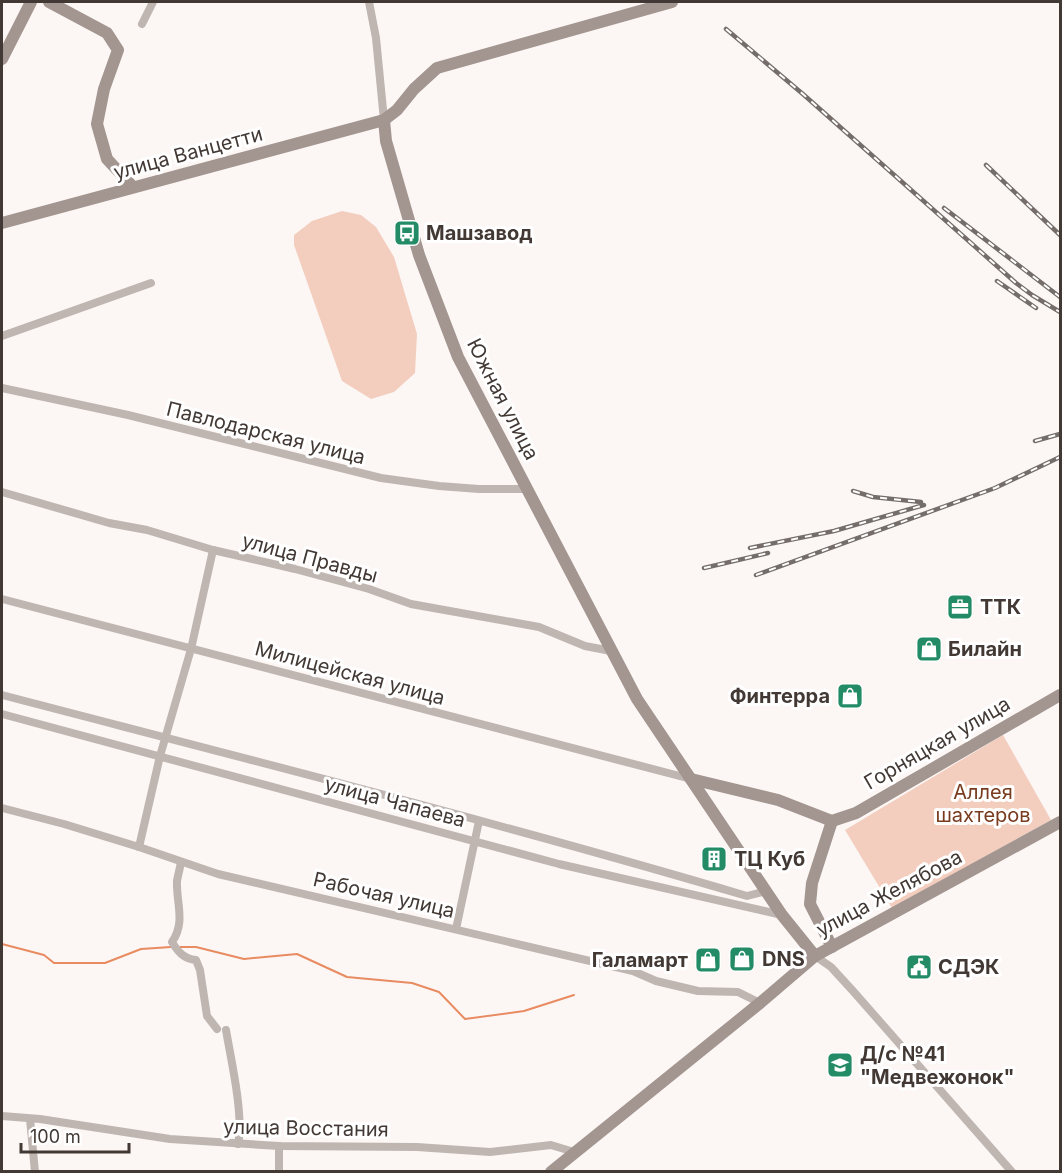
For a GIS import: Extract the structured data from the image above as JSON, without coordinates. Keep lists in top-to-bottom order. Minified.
{"streets":{"street":["улица Ванцетти","Южная улица","Павлодарская улица","улица Правды","Милицейская улица","Горняцкая улица","улица Чапаева","улица Желябова","Рабочая улица","улица Восстания"]},"crossings":[["улица Ванцетти","Южная улица"],["Южная улица","Павлодарская улица"],["Южная улица","улица Правды"],["Южная улица","Милицейская улица"],["Южная улица","улица Чапаева"],["Южная улица","улица Желябова"],["улица Желябова","Рабочая улица"],["улица Желябова","улица Восстания"]],"parks":["Аллея шахтеров"],"places":{"bus stop":["Машзавод"],"office":["ТТК"],"shop":["Билайн","Финтерра","DNS","Галамарт"],"building":["ТЦ Куб"],"public building":["СДЭК"],"school or university":["Д/с №41 \"Медвежонок\""]},"scale_bar":"100 m"}
